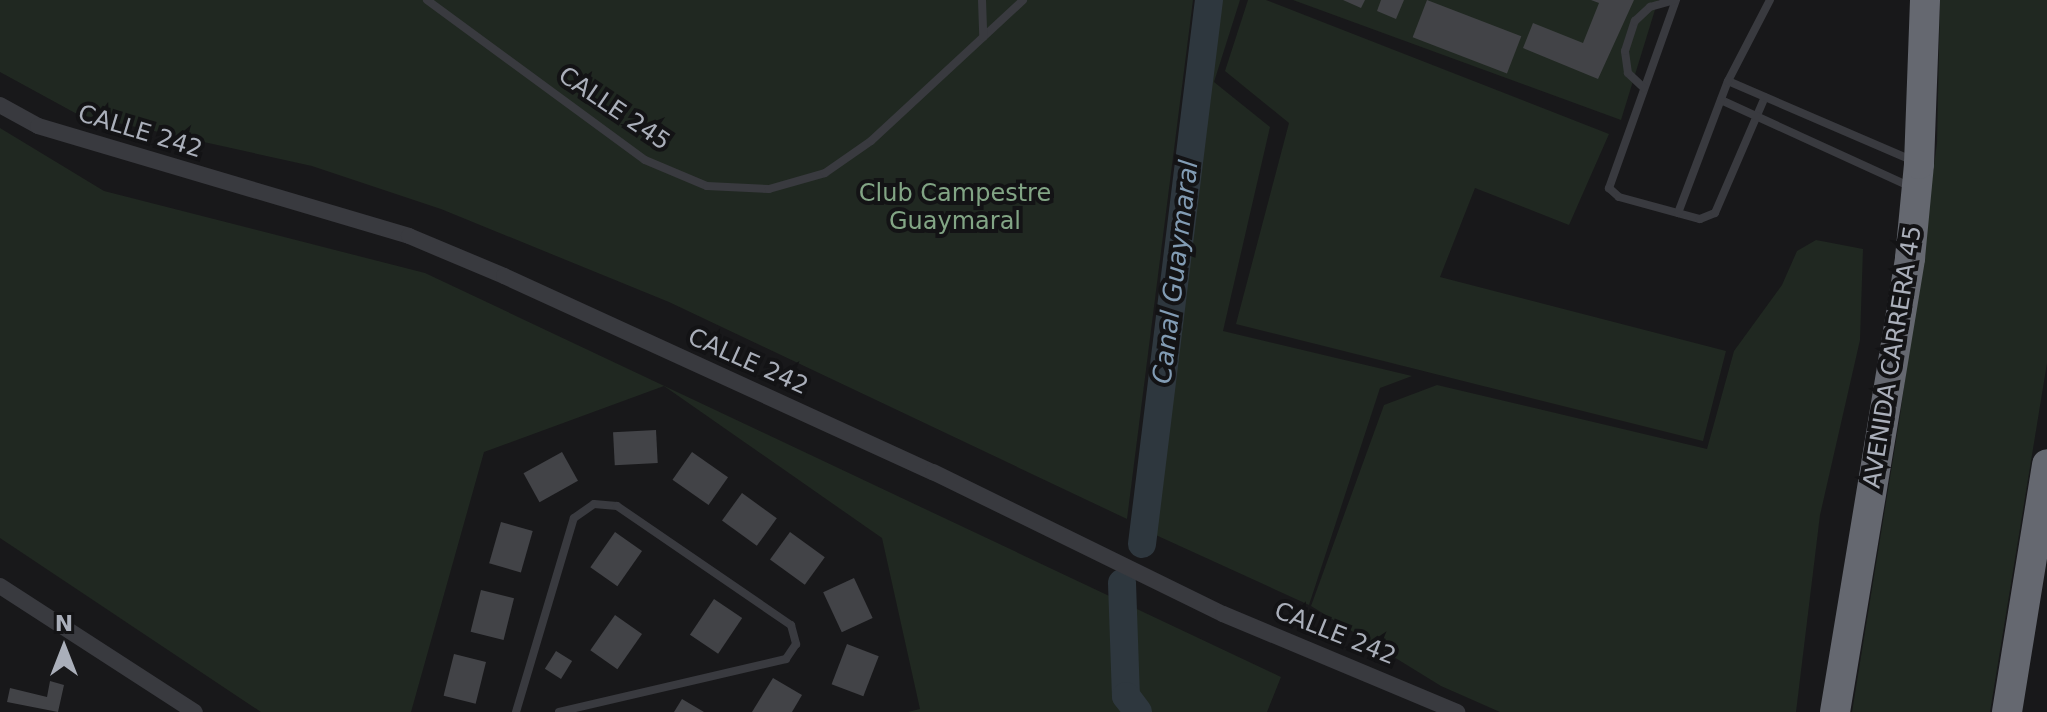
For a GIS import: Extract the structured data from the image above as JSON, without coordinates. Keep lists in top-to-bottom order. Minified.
{"streets":{"highway":["AVENIDA CARRERA 45"],"street":["CALLE 242"],"lane":["CALLE 245"]},"water":["Canal Guaymaral"],"parks":["Club Campestre Guaymaral"],"north":"top"}
